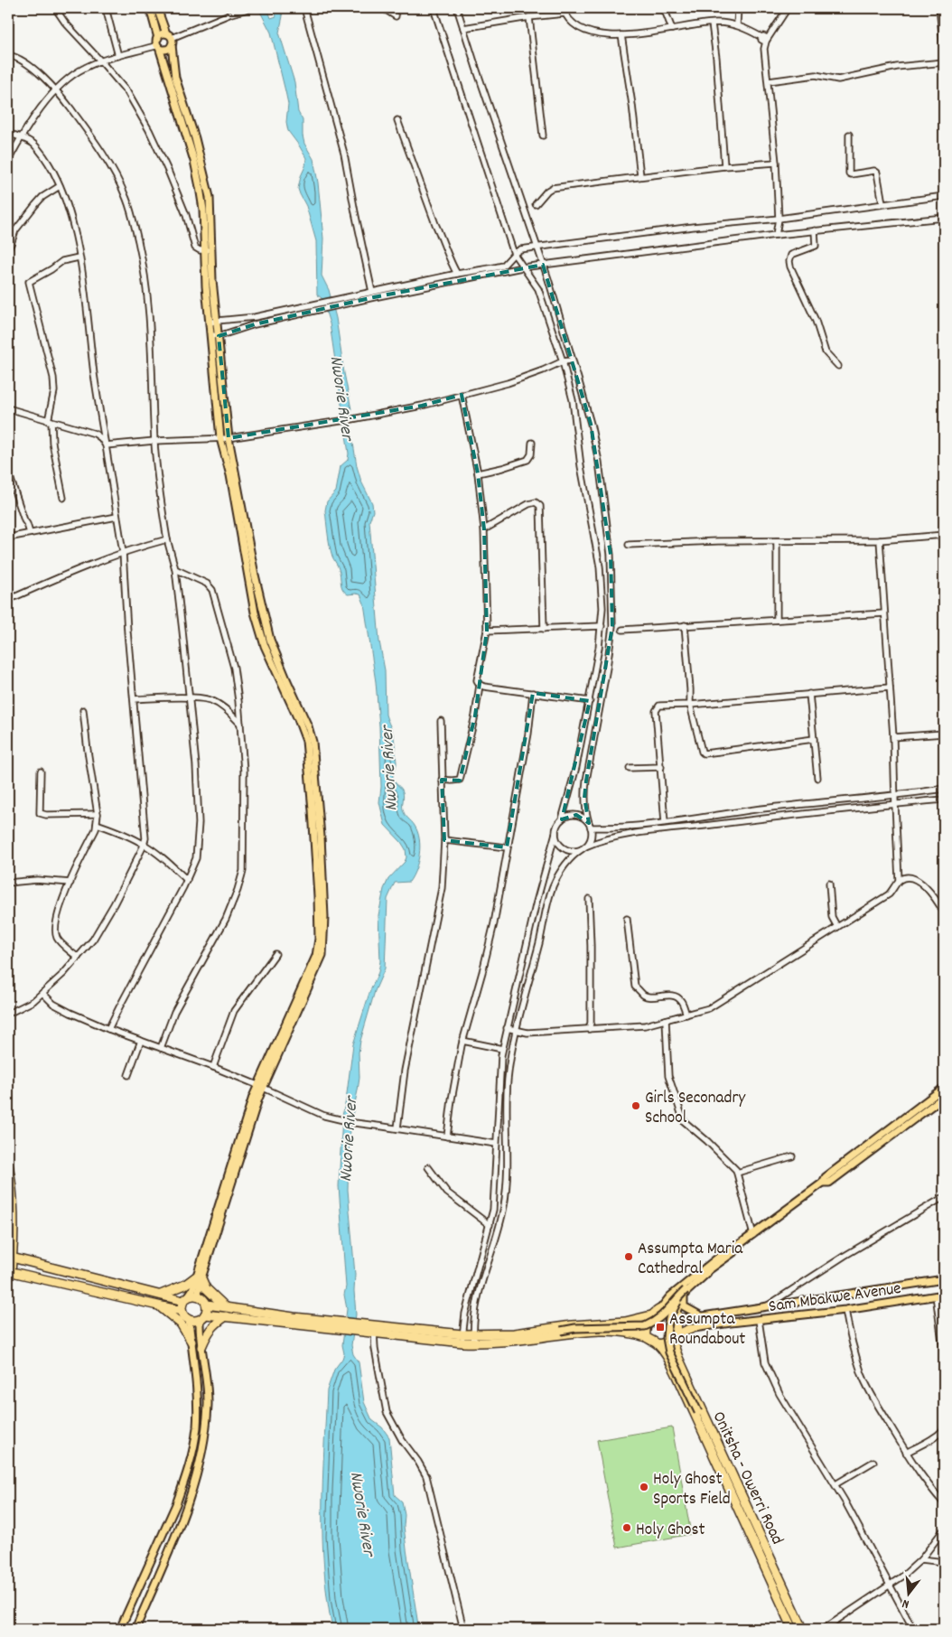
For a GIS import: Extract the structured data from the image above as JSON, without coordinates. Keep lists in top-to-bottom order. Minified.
{"streets":{"highway":["Onitsha - Owerri Road"],"main road":["Sam Mbakwe Avenue"]},"crossings":[["Sam Mbakwe Avenue","Onitsha - Owerri Road"]],"water":["Nworie River"],"places":{"other":["Girls Seconadry School","Assumpta Maria Cathedral","Holy Ghost Sports Field","Holy Ghost"],"transit":["Assumpta Roundabout"]},"north":"bottom"}
